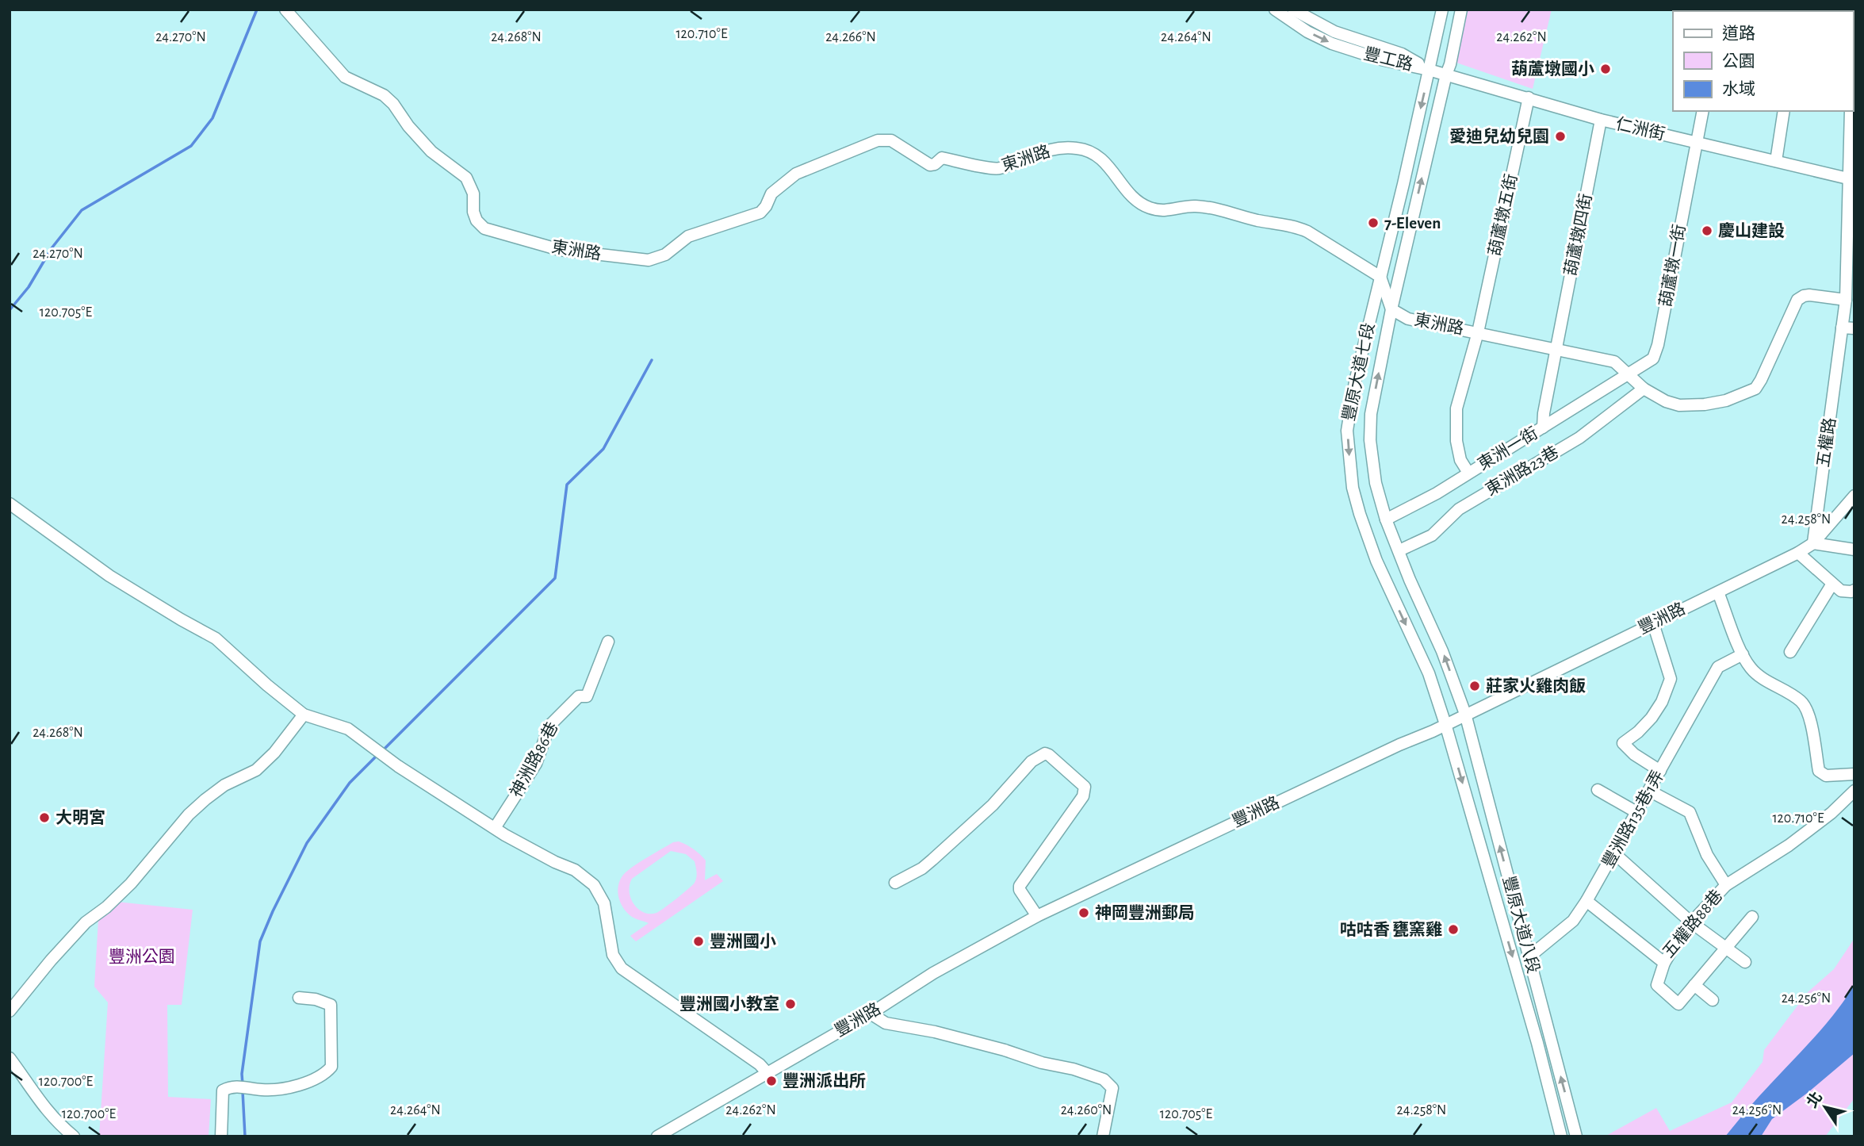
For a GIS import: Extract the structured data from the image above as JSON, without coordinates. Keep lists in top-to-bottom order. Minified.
{"streets":{"street":["豐工路","仁洲街","東洲路","葫蘆墩五街","葫蘆墩四街","葫蘆墩一街","豐原大道七段","五權路","東洲一街","東洲路23巷","豐洲路","神洲路86巷","豐洲路135巷1弄","五權路88巷","豐原大道八段"]},"crossings":[["豐工路","仁洲街"],["豐工路","豐原大道七段"],["仁洲街","葫蘆墩五街"],["仁洲街","葫蘆墩四街"],["仁洲街","葫蘆墩一街"],["仁洲街","豐原大道七段"],["仁洲街","五權路"],["東洲路","葫蘆墩五街"],["東洲路","葫蘆墩四街"],["東洲路","葫蘆墩一街"],["東洲路","豐原大道七段"],["東洲路","五權路"],["東洲路","東洲一街"],["東洲路","東洲路23巷"],["葫蘆墩五街","東洲一街"],["葫蘆墩四街","東洲一街"],["葫蘆墩一街","東洲一街"],["豐原大道七段","東洲一街"],["豐原大道七段","東洲路23巷"],["豐原大道七段","豐洲路"],["豐原大道七段","豐原大道八段"],["五權路","豐洲路"],["豐洲路","豐原大道八段"],["豐洲路135巷1弄","五權路88巷"],["豐洲路135巷1弄","豐原大道八段"]],"parks":["豐洲公園"],"places":["葫蘆墩國小","愛迪兒幼兒園","7-Eleven","慶山建設","莊家火雞肉飯","大明宮","神岡豐洲郵局","咕咕香 甕窯雞","豐洲國小","豐洲國小教室","豐洲派出所"],"legend":["道路","公園","水域"],"north":"top left","coordinates":["120.710°E","24.270°N","24.268°N","24.266°N","24.264°N","24.262°N","120.705°E","24.258°N","24.256°N","120.700°E","24.260°N"]}
